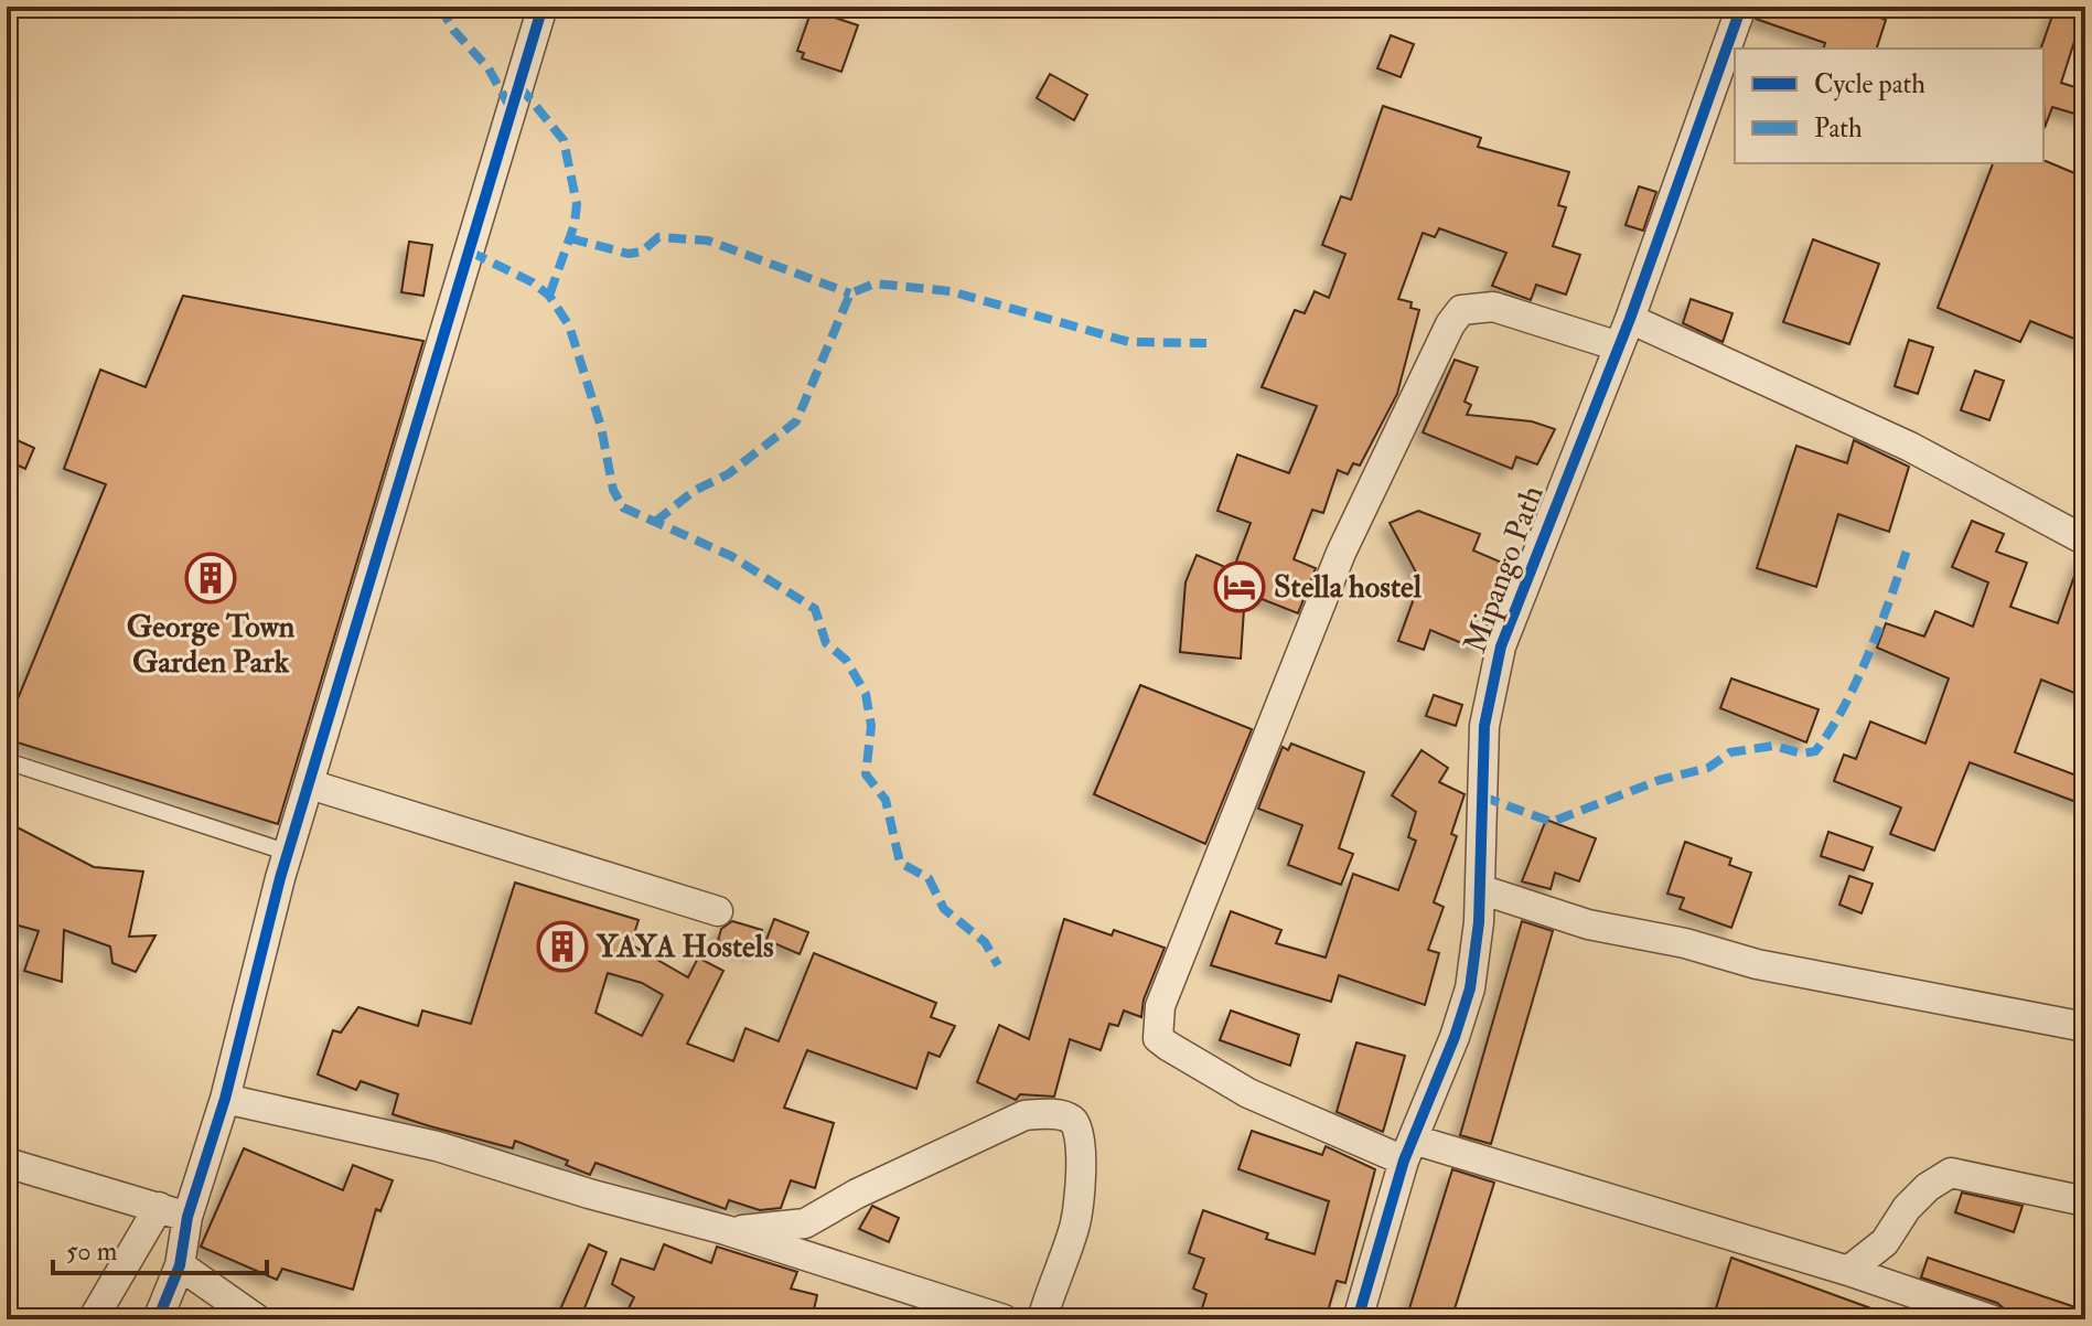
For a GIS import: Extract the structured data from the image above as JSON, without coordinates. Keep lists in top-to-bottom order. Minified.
{"streets":{"street":["Mipango Path"]},"places":{"building":["George Town Garden Park","YAYA Hostels"],"hotel":["Stella hostel"]},"legend":["Cycle path","Path"],"scale_bar":"50 m"}
